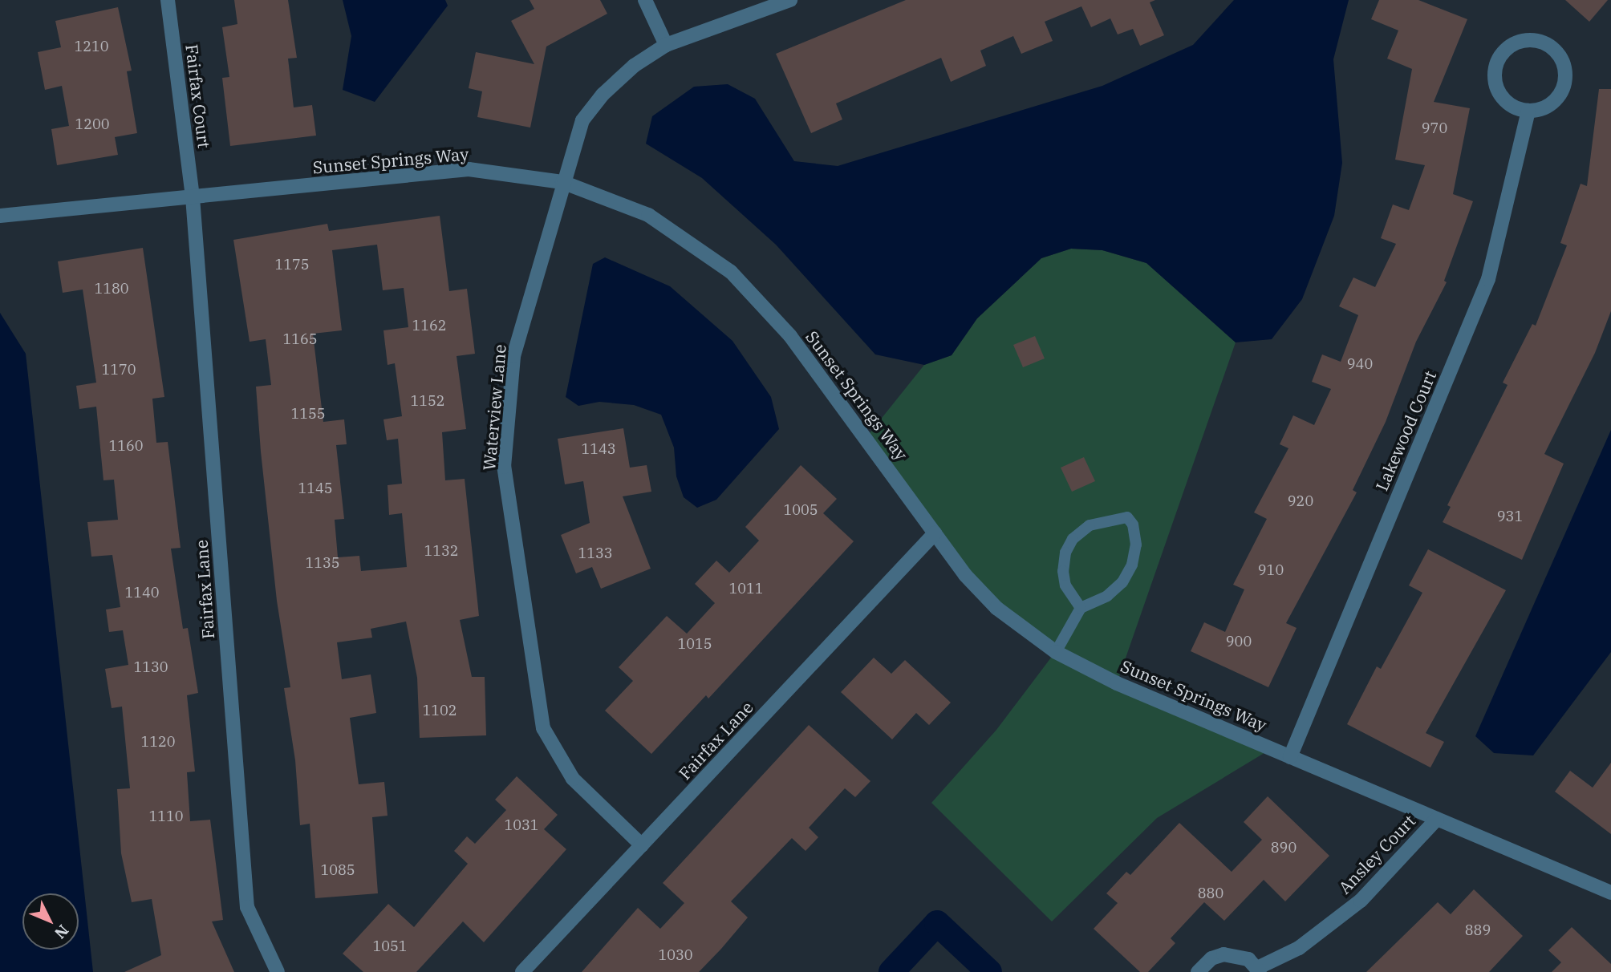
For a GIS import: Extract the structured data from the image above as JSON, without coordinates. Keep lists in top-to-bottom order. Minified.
{"streets":{"street":["Fairfax Court","Sunset Springs Way","Waterview Lane","Lakewood Court","Fairfax Lane","Ansley Court"]},"crossings":[["Fairfax Court","Sunset Springs Way"],["Fairfax Court","Fairfax Lane"],["Sunset Springs Way","Waterview Lane"],["Sunset Springs Way","Lakewood Court"],["Sunset Springs Way","Fairfax Lane"],["Sunset Springs Way","Ansley Court"],["Waterview Lane","Fairfax Lane"]],"house_numbers":["1210","1200","970","1175","1180","1162","1165","940","1170","1152","1155","1160","1143","1145","920","1005","931","1132","1133","1135","910","1011","1140","900","1015","1130","1102","1120","1110","1031","890","1085","880","889","1051","1030"],"north":"bottom right"}
